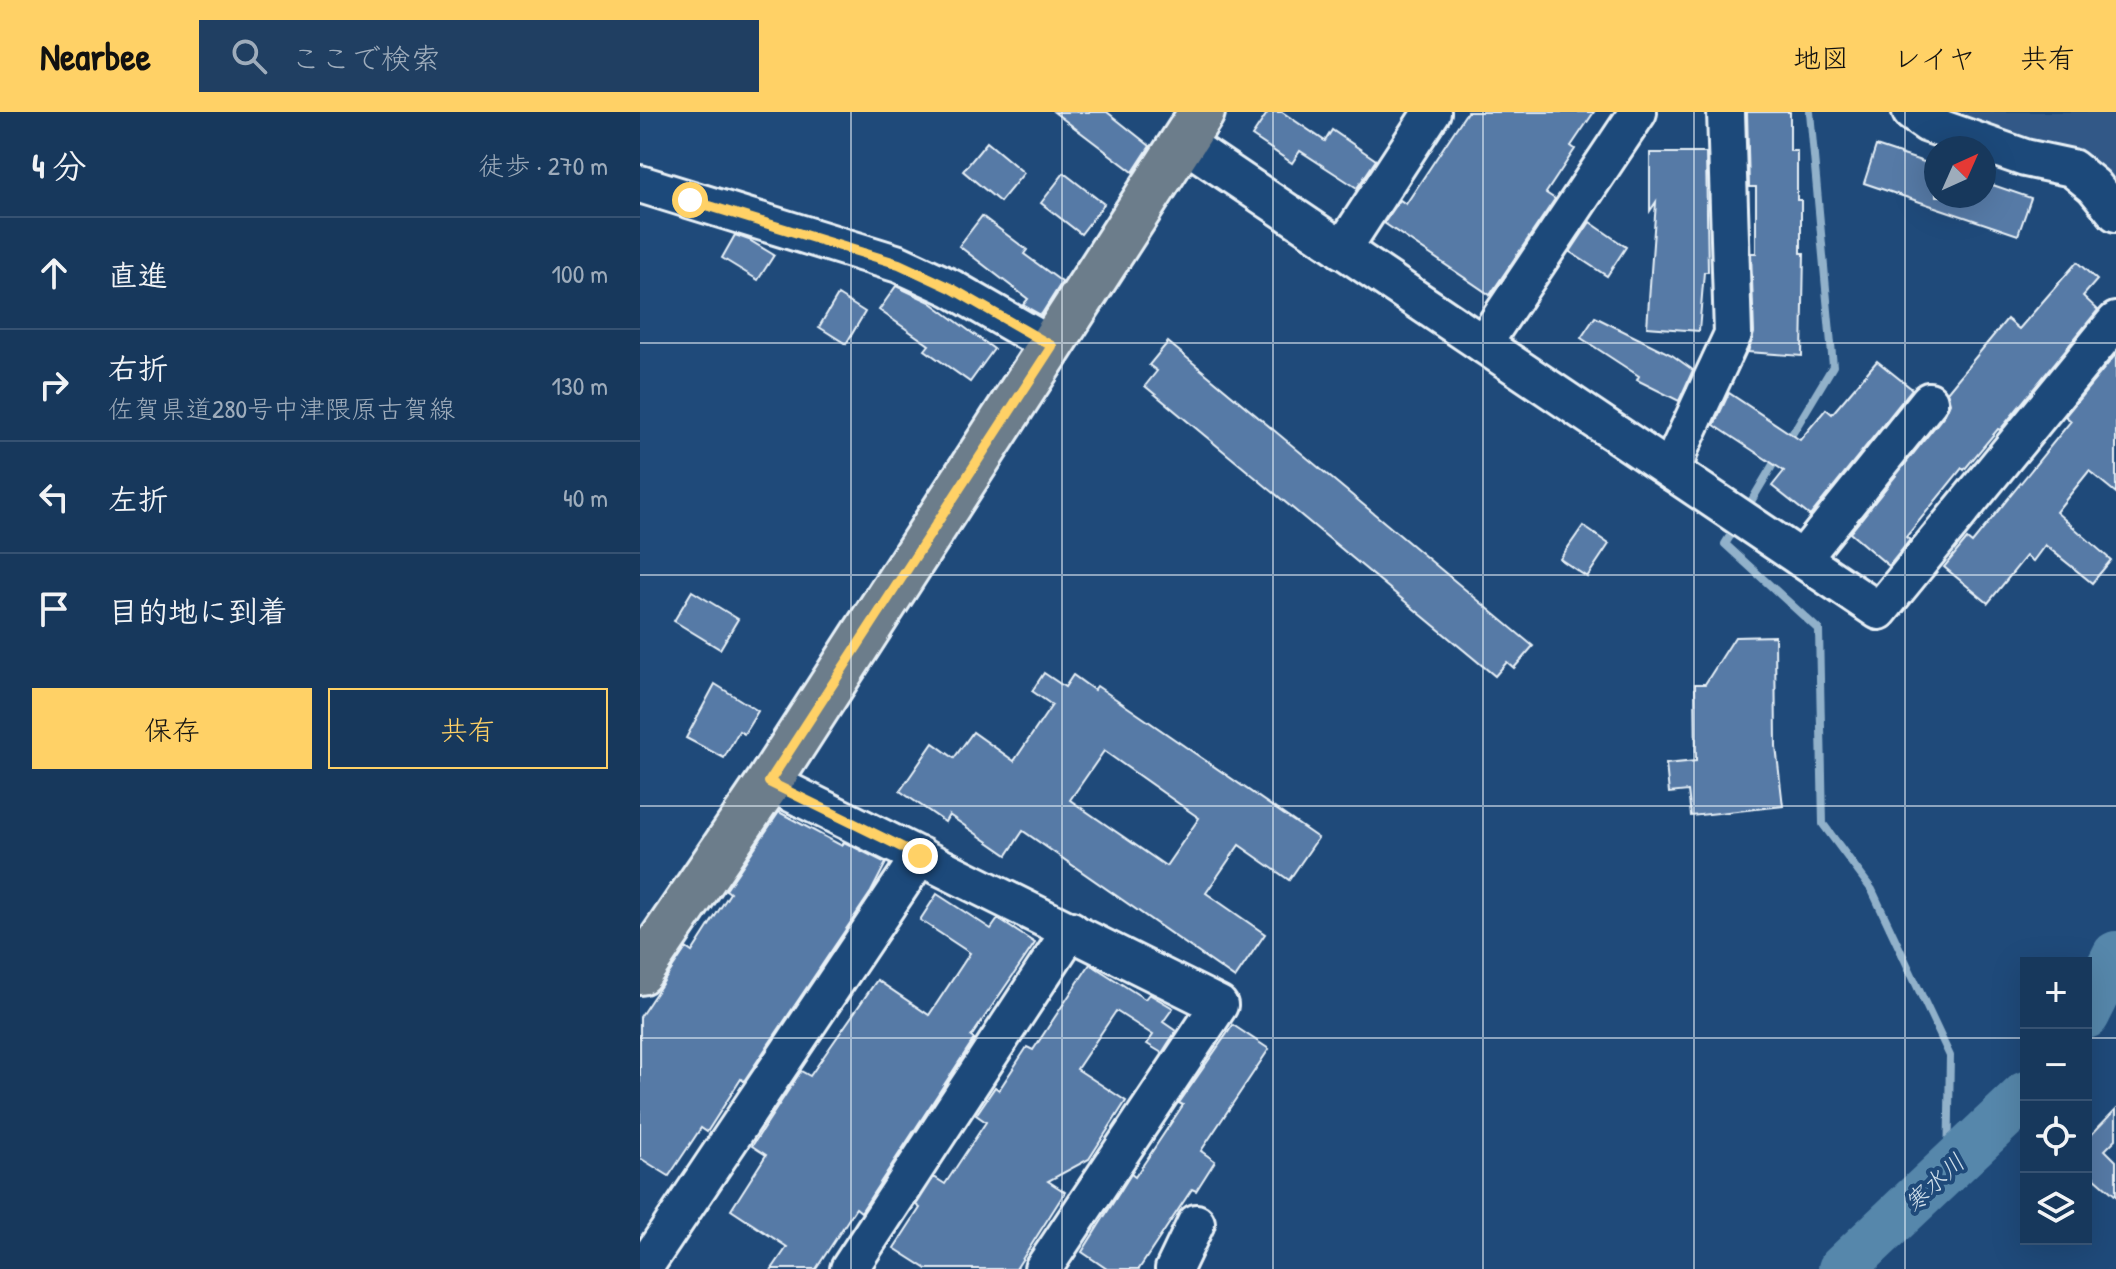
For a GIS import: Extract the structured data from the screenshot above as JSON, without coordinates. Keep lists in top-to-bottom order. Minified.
{"water":["寒水川"],"north":"top right","page":{"header":"Nearbee","search":"ここで検索","nav":["地図","レイヤ","共有"],"heading":["4 分","徒歩 · 270 m"],"list":[["直進","100 m"],["右折","佐賀県道280号中津隈原古賀線","130 m"],["左折","40 m"],"目的地に到着"],"buttons":["保存","共有"],"map_buttons":["+","−"]}}
